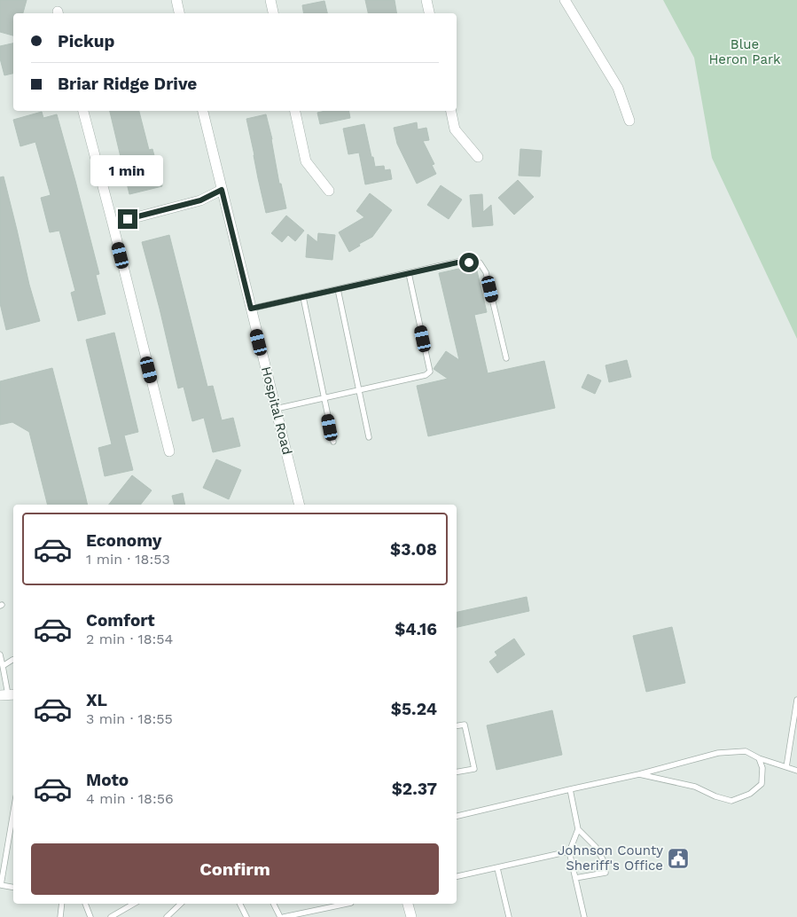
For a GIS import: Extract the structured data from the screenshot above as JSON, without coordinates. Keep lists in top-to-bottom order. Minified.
{"streets":{"street":["Hospital Road"]},"parks":["Blue Heron Park"],"places":{"public building":["Johnson County Sheriff's Office"]},"page":{"banner":["Pickup","Briar Ridge Drive"],"bubble":"1 min","list":[{"name":"Economy","note":"1 min · 18:53","value":"$3.08"},{"name":"Comfort","note":"2 min · 18:54","value":"$4.16"},{"name":"XL","note":"3 min · 18:55","value":"$5.24"},{"name":"Moto","note":"4 min · 18:56","value":"$2.37"}],"buttons":"Confirm"}}
